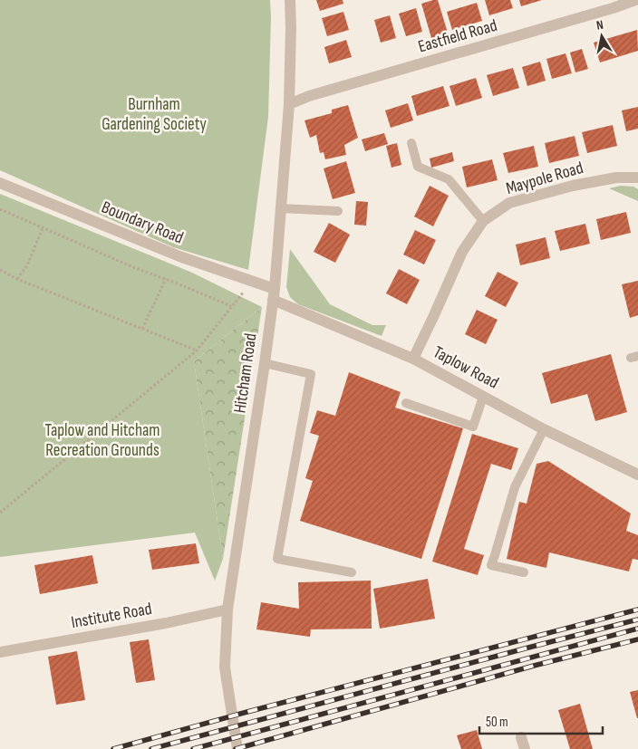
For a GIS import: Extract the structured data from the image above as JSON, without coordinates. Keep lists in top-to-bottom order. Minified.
{"streets":{"street":["Eastfield Road","Maypole Road","Boundary Road","Taplow Road","Hitcham Road","Institute Road"]},"crossings":[["Eastfield Road","Hitcham Road"],["Maypole Road","Taplow Road"],["Boundary Road","Taplow Road"],["Boundary Road","Hitcham Road"],["Taplow Road","Hitcham Road"],["Hitcham Road","Institute Road"]],"parks":["Burnham Gardening Society","Taplow and Hitcham Recreation Grounds"],"scale_bar":"50 m","north":"top"}
